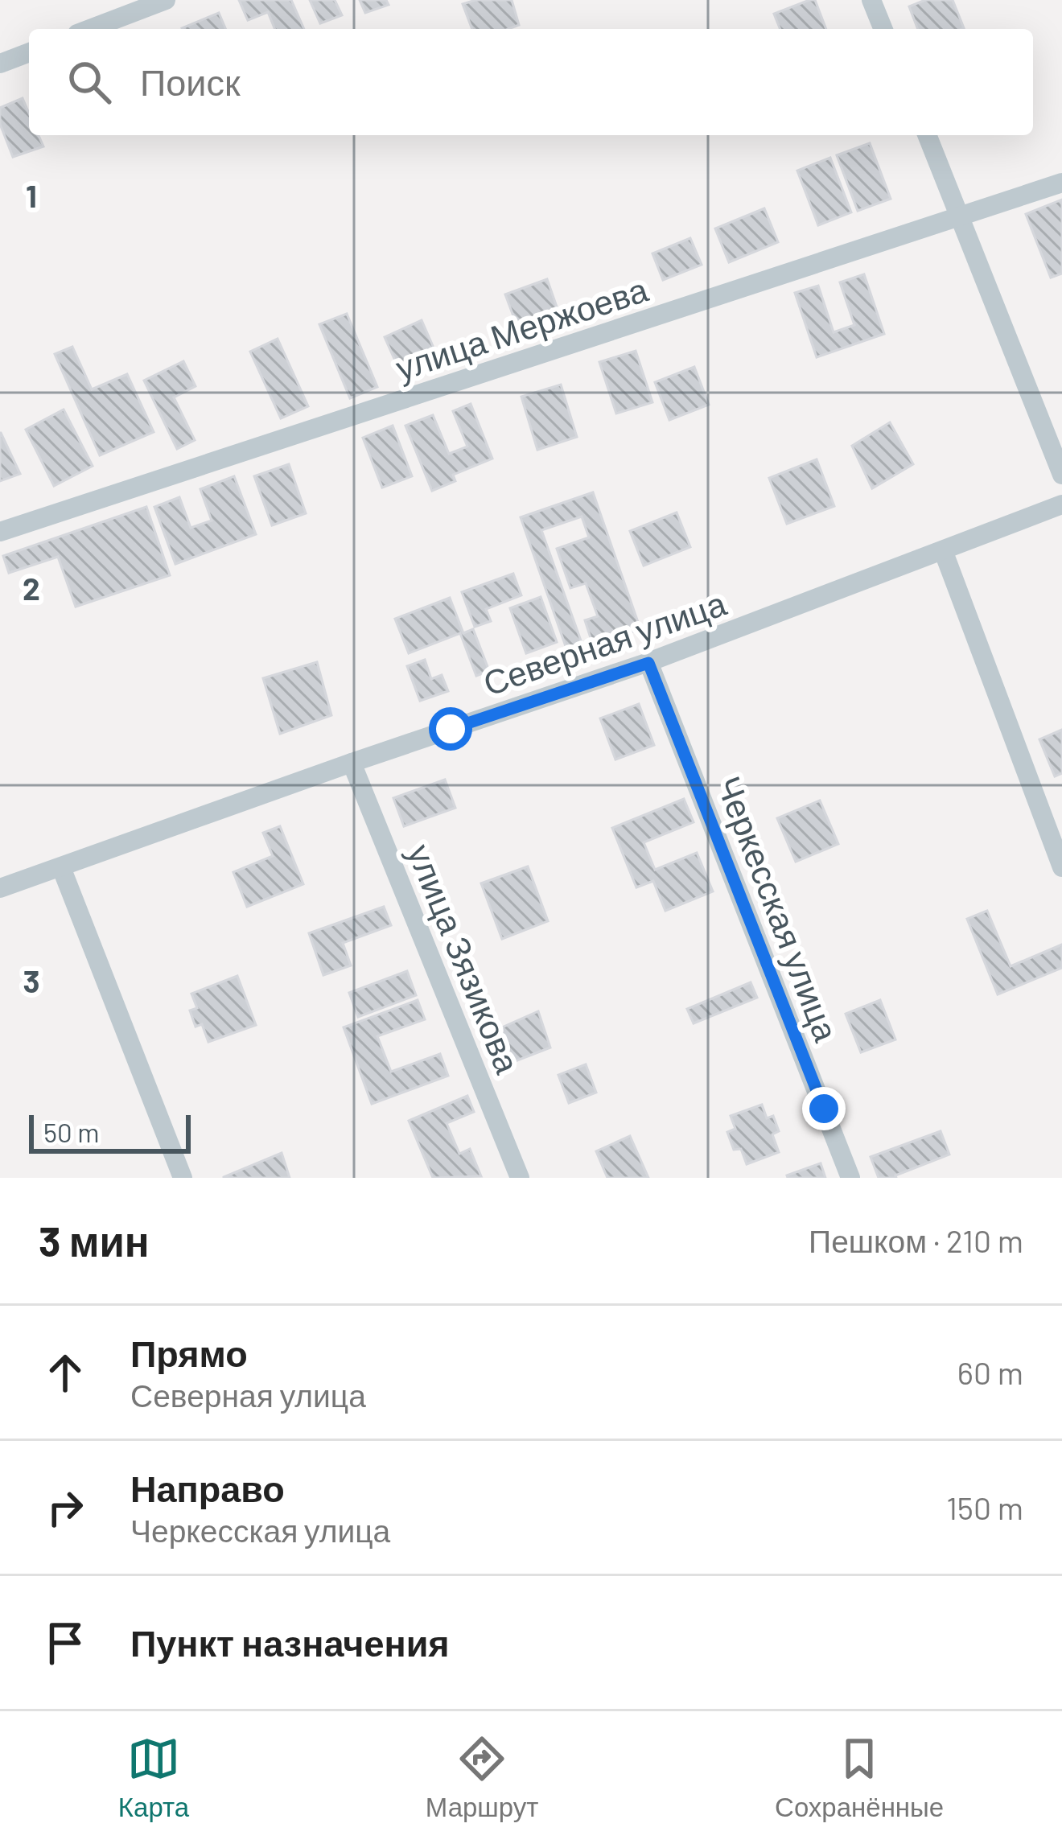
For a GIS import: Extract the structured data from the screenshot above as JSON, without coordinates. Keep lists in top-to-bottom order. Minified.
{"streets":{"street":["улица Мержоева","Северная улица","Черкесская улица","улица Зязикова"]},"crossings":[["Северная улица","Черкесская улица"],["Северная улица","улица Зязикова"]],"scale_bar":"50 m","page":{"search":"Поиск","scale":"50 m","heading":["3 мин","Пешком · 210 m"],"list":[["Прямо","Северная улица","60 m"],["Направо","Черкесская улица","150 m"],"Пункт назначения"],"nav":["Карта","Маршрут","Сохранённые"]},"grid":{"rows":["1","2","3"]}}
